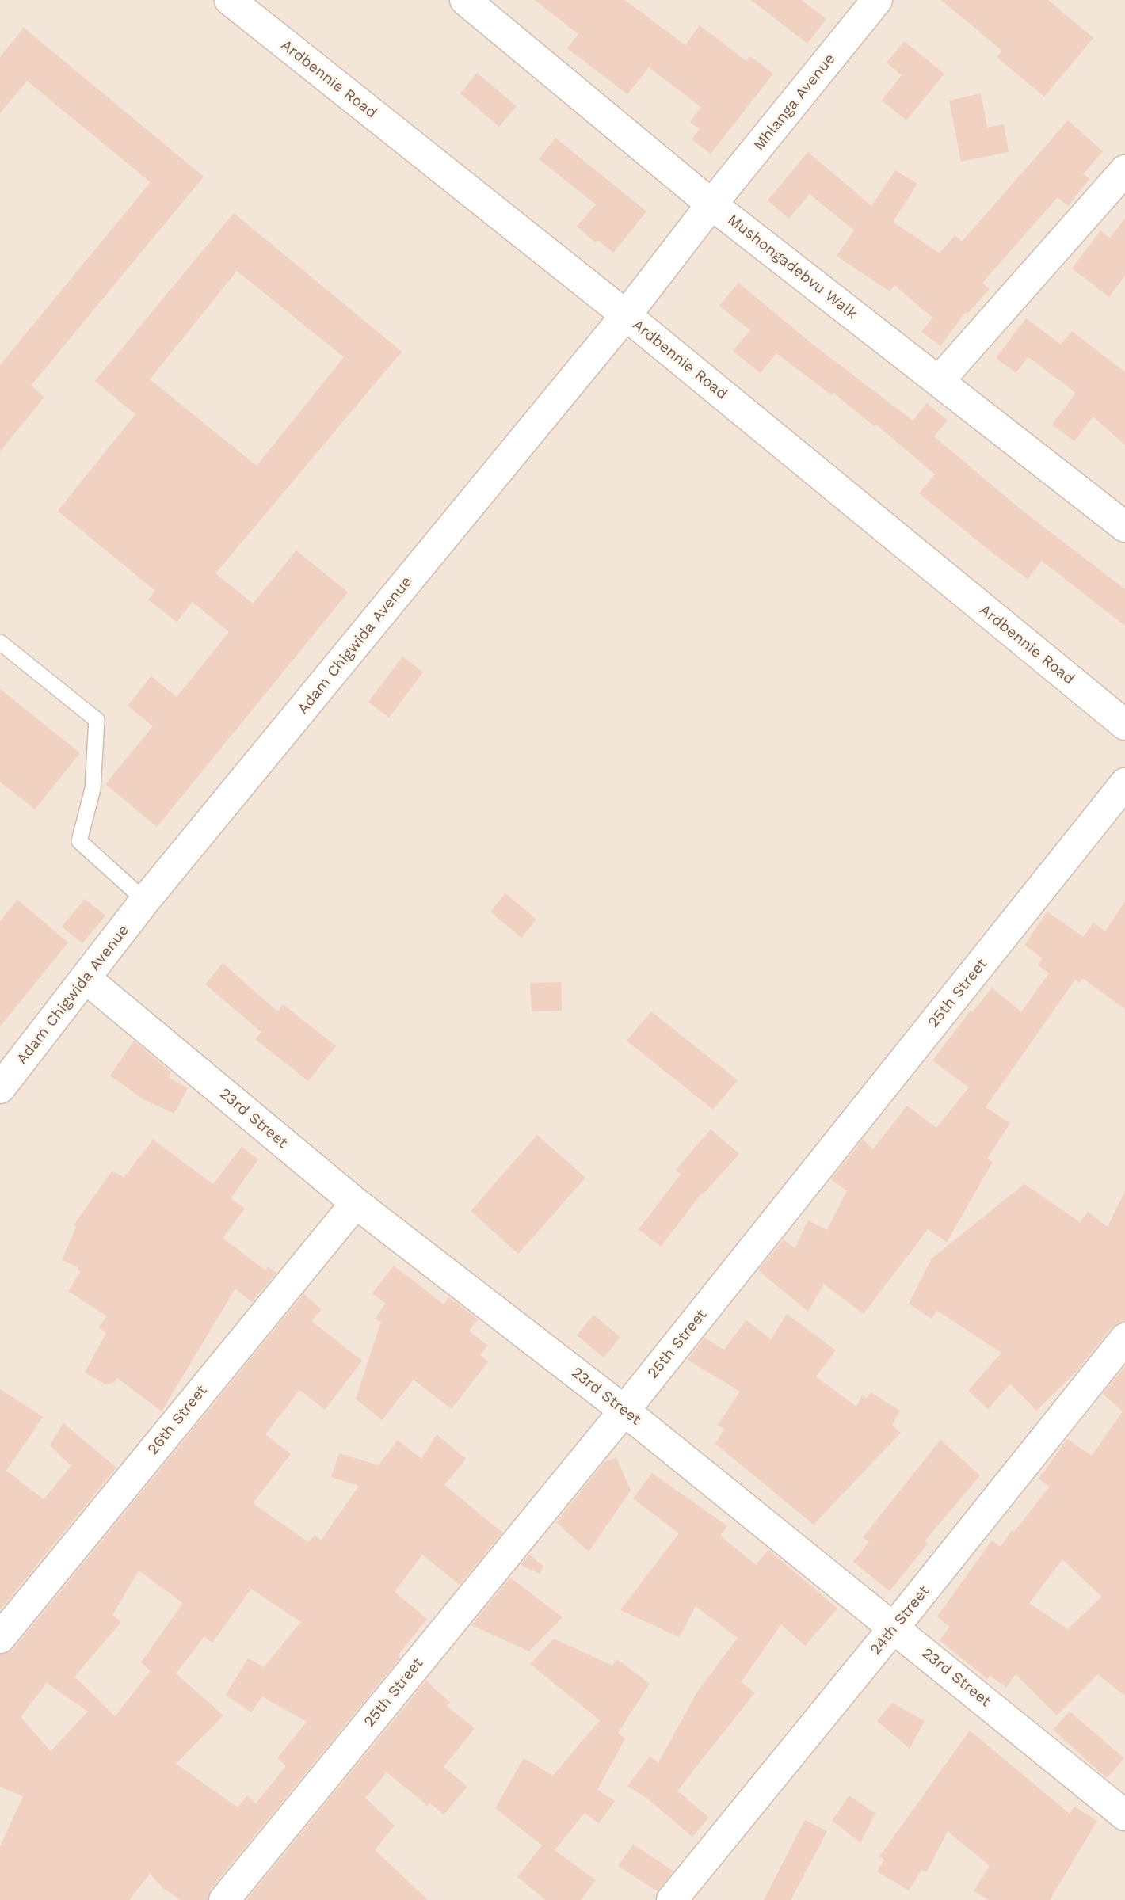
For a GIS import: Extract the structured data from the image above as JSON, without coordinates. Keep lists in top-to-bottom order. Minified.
{"streets":{"street":["Ardbennie Road","Mhlanga Avenue","Mushongadebvu Walk","Adam Chigwida Avenue","25th Street","23rd Street","26th Street","24th Street"]},"crossings":[["Ardbennie Road","Adam Chigwida Avenue"],["Mhlanga Avenue","Mushongadebvu Walk"],["Mhlanga Avenue","Adam Chigwida Avenue"],["Mushongadebvu Walk","Adam Chigwida Avenue"],["Adam Chigwida Avenue","23rd Street"],["25th Street","23rd Street"],["23rd Street","26th Street"],["23rd Street","24th Street"]]}
